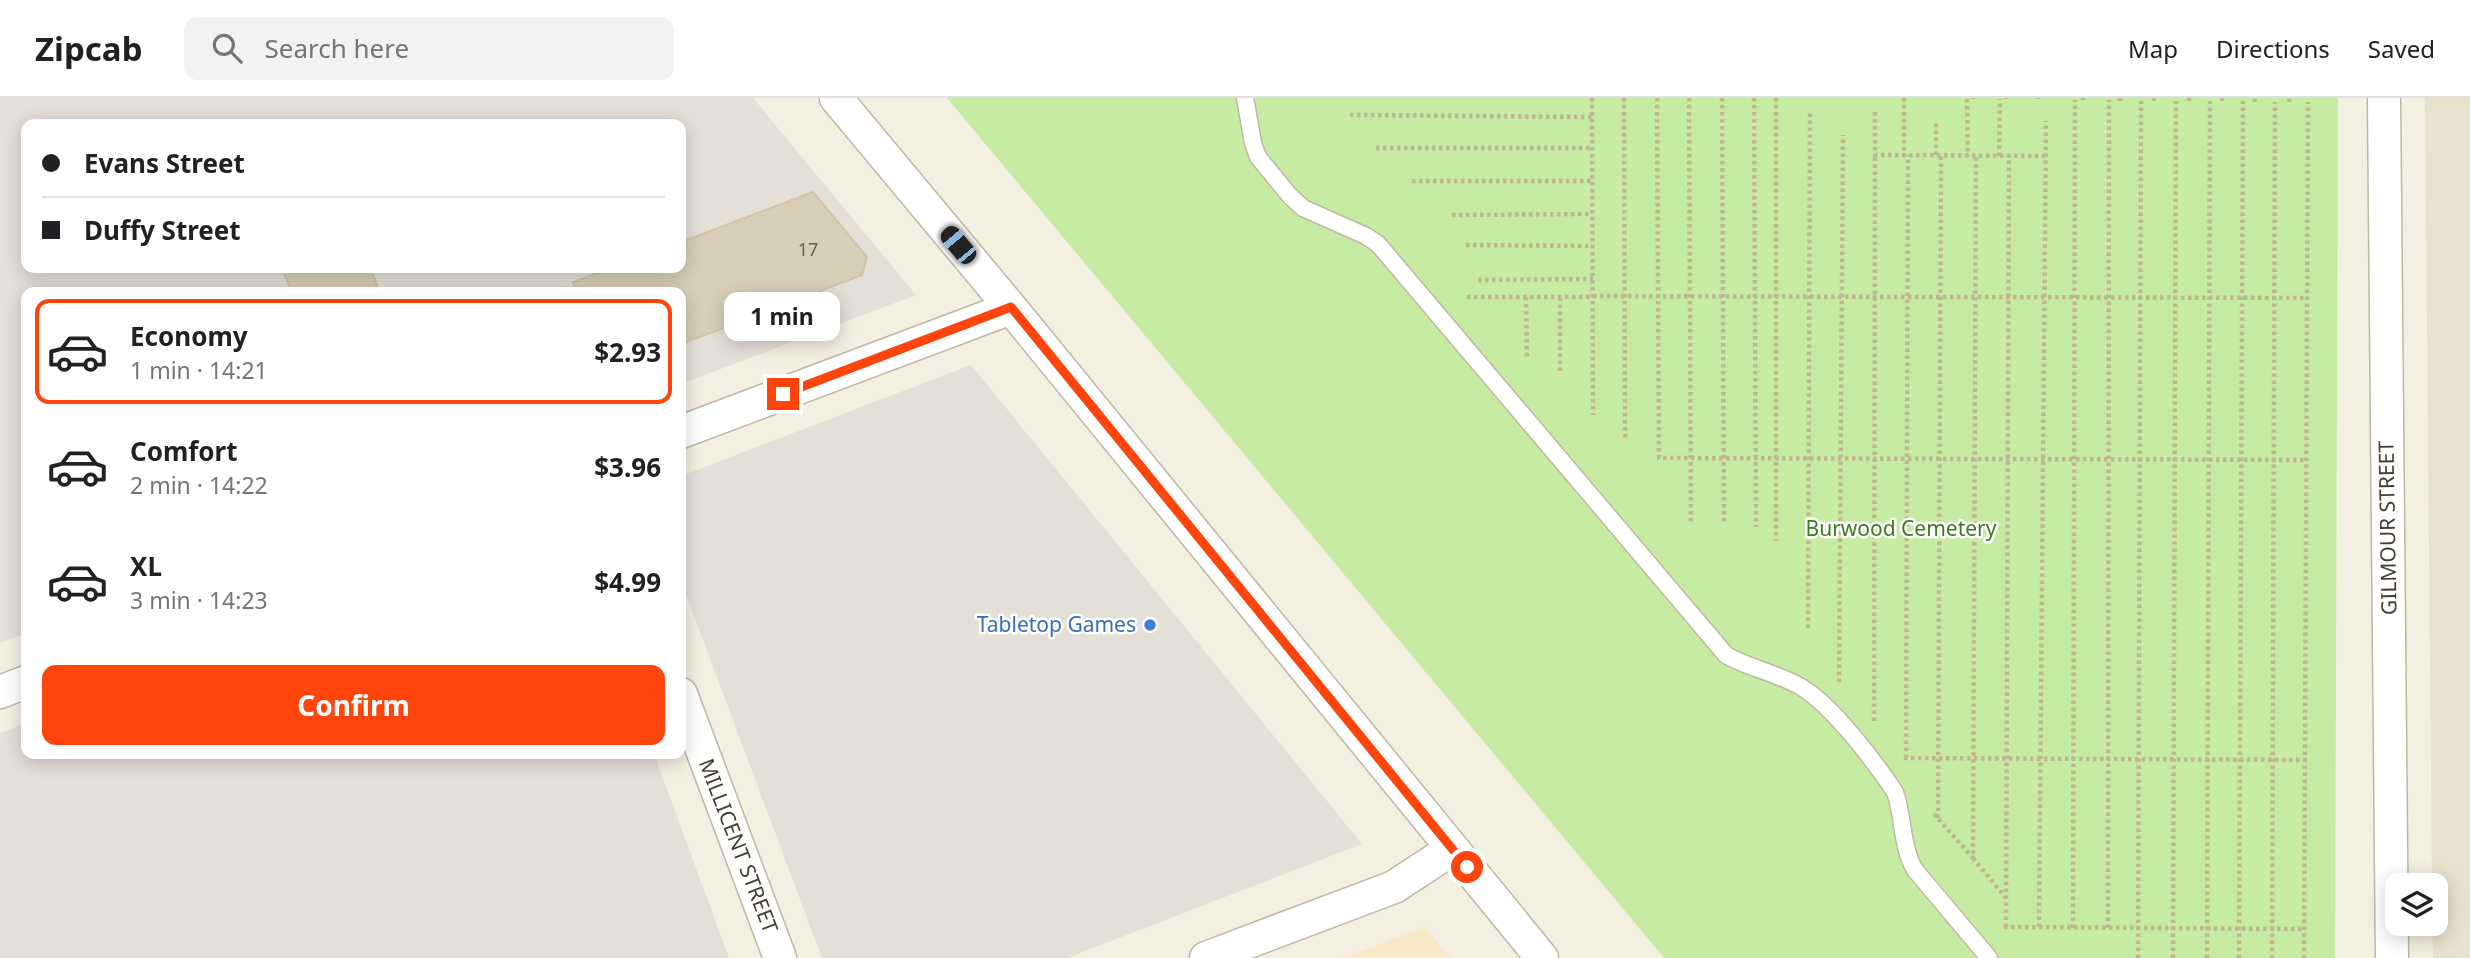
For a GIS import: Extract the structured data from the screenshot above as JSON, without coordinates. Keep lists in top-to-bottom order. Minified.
{"streets":{"street":["GILMOUR STREET","MILLICENT STREET"]},"parks":["Burwood Cemetery"],"places":["Tabletop Games"],"house_numbers":["17"],"page":{"header":"Zipcab","search":"Search here","nav":["Map","Directions","Saved"],"banner":["Evans Street","Duffy Street"],"bubble":"1 min","list":[{"name":"Economy","note":"1 min · 14:21","value":"$2.93"},{"name":"Comfort","note":"2 min · 14:22","value":"$3.96"},{"name":"XL","note":"3 min · 14:23","value":"$4.99"}],"buttons":"Confirm"}}
